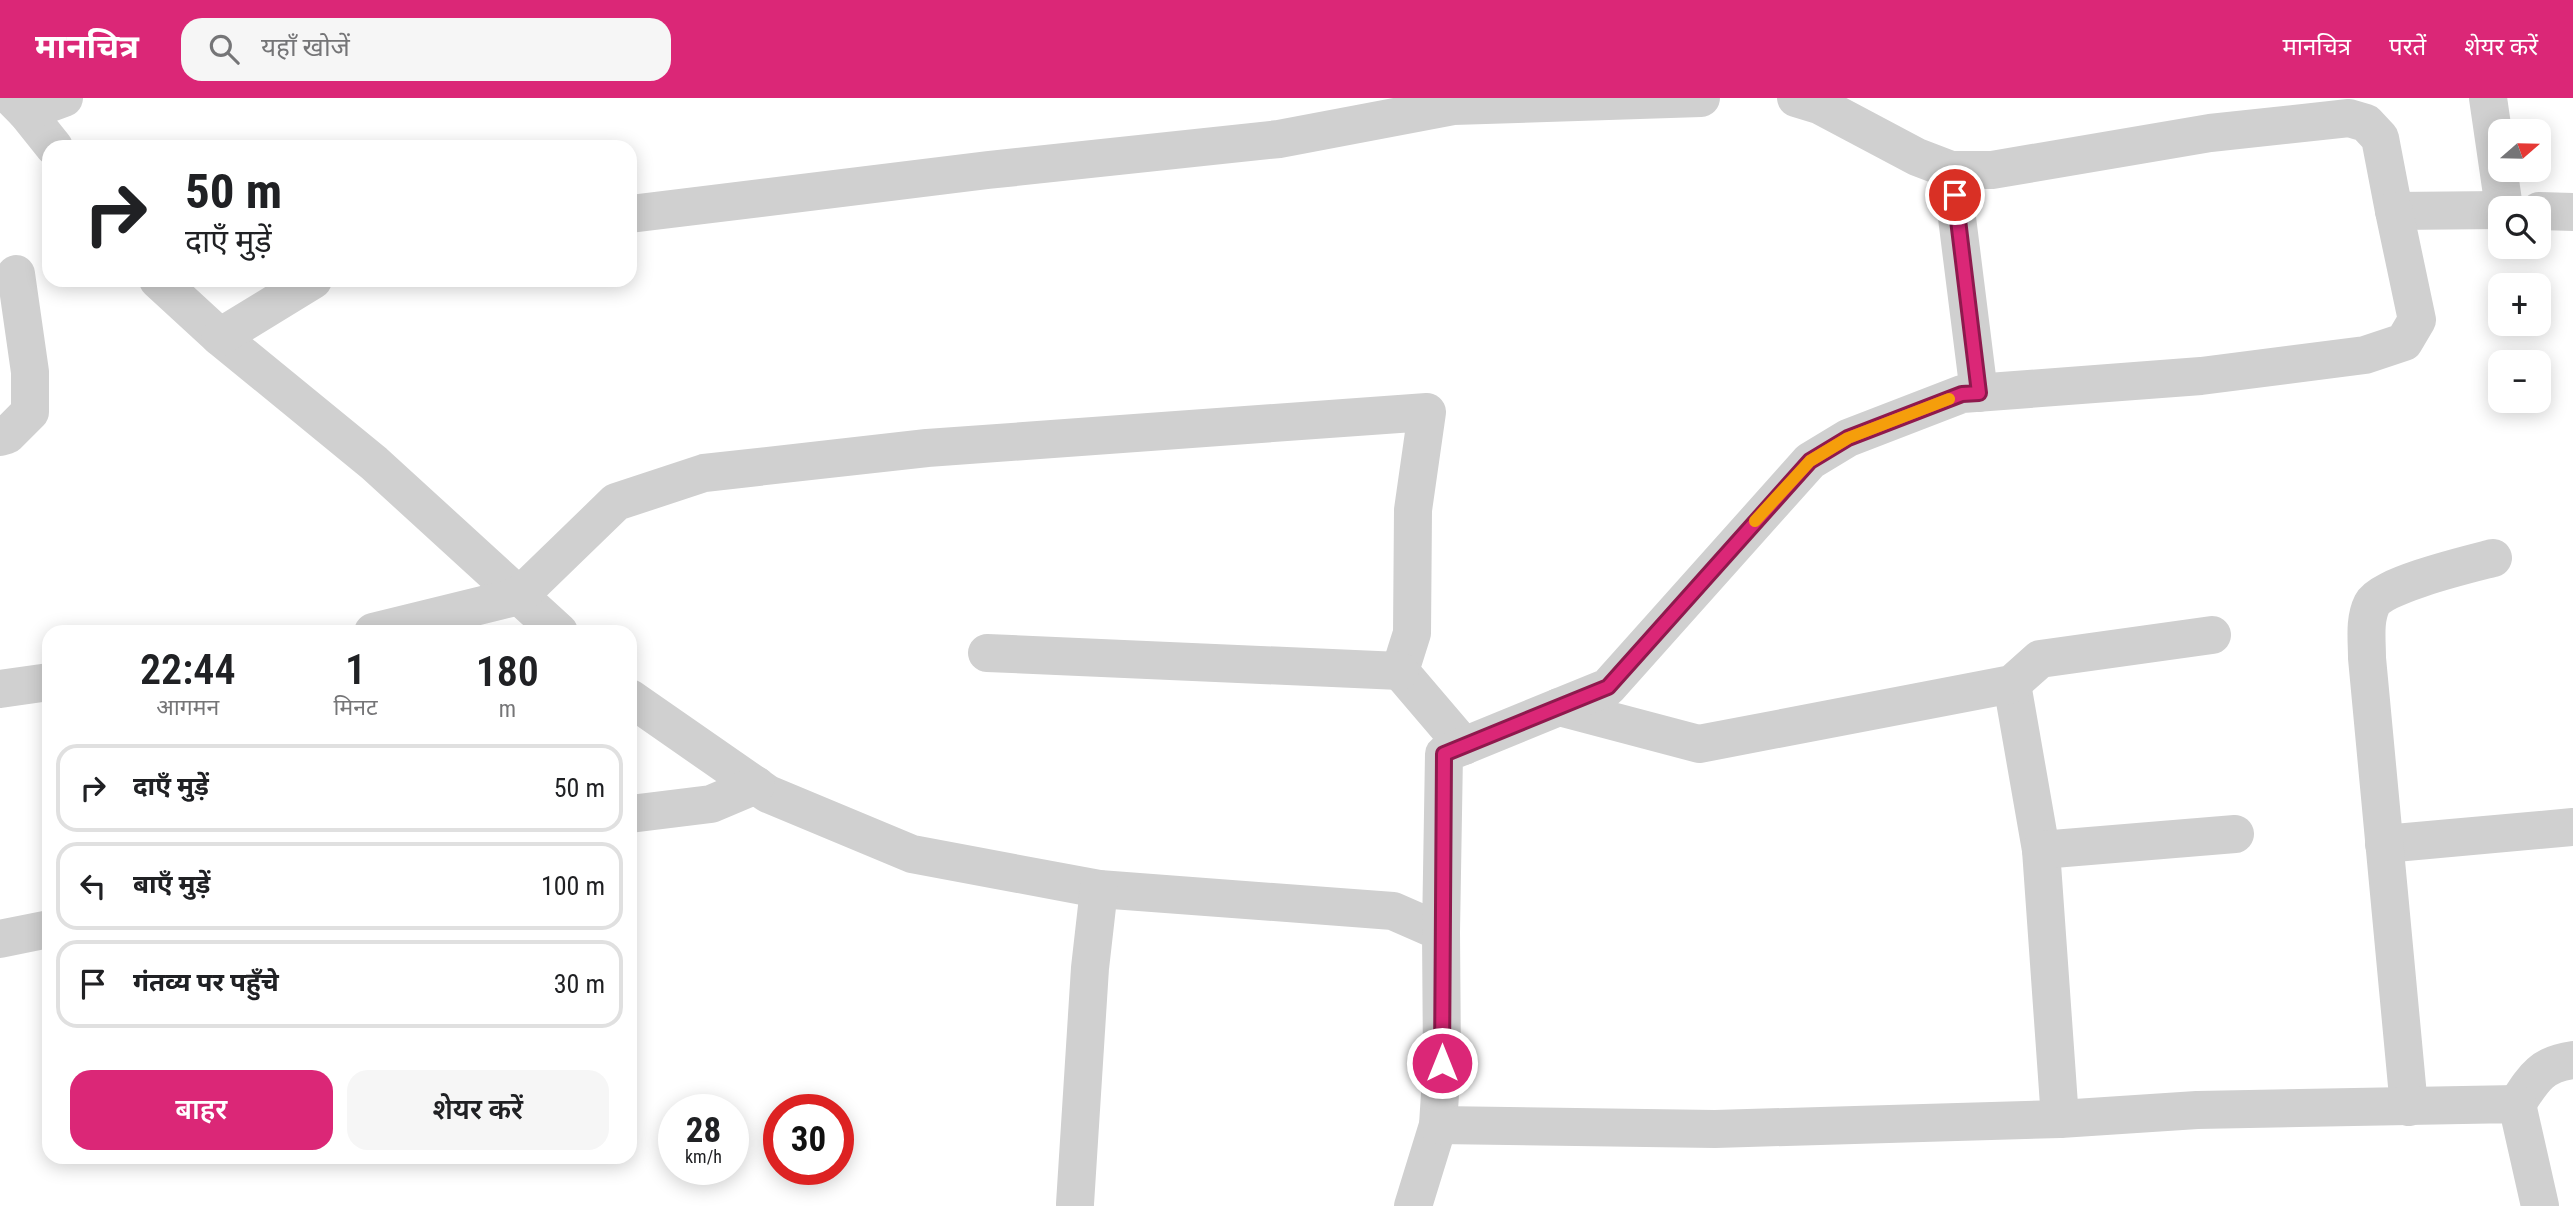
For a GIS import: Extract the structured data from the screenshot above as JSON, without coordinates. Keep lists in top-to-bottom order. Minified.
{"north":"right","page":{"header":"मानचित्र","search":"यहाँ खोजें","nav":["मानचित्र","परतें","शेयर करें"],"map_buttons":["+","−"],"turn":["50 m","दाएँ मुड़ें"],"eta":["22:44","आगमन","1","मिनट","180","m"],"list":[{"name":"दाएँ मुड़ें","value":"50 m"},{"name":"बाएँ मुड़ें","value":"100 m"},{"name":"गंतव्य पर पहुँचे","value":"30 m"}],"buttons":["बाहर","शेयर करें"],"speed":"28 km/h","limit":"30"}}
